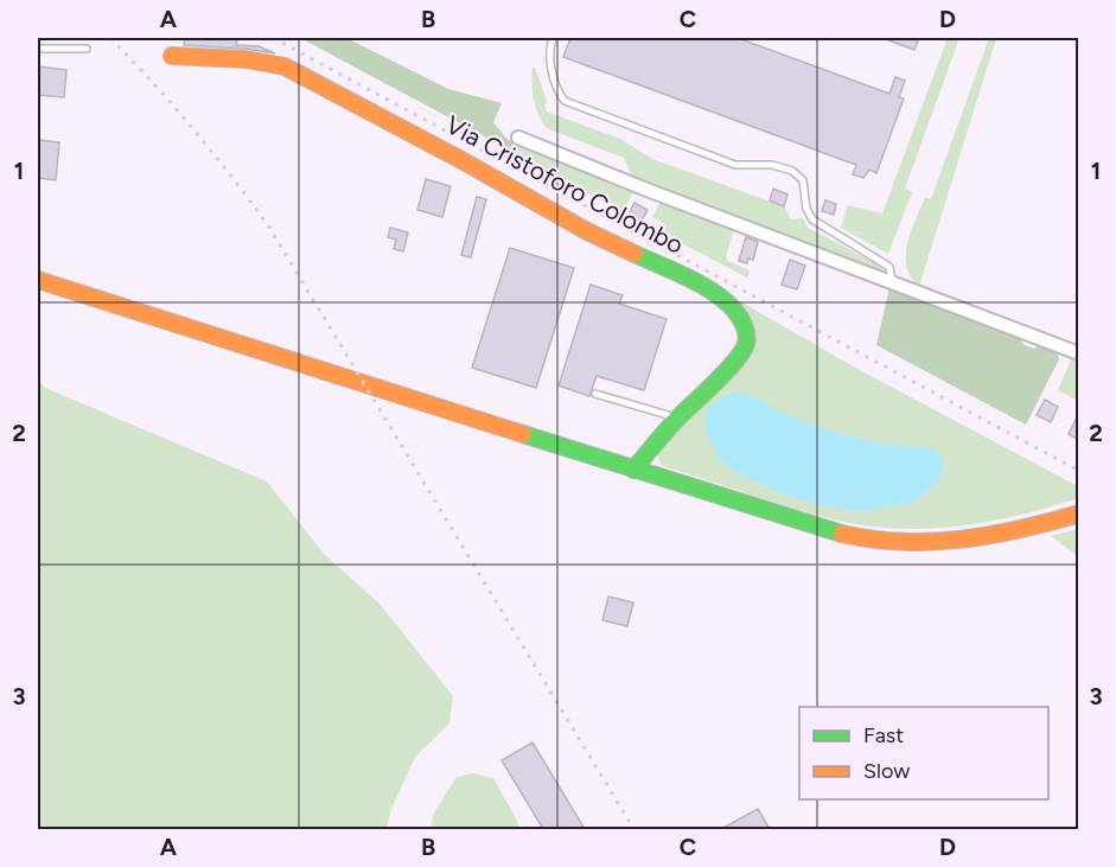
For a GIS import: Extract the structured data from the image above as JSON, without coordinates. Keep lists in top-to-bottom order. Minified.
{"streets":{"main road":["Via Cristoforo Colombo"]},"legend":["Fast","Slow"],"grid":{"columns":["A","B","C","D"],"rows":["1","2","3"]}}
